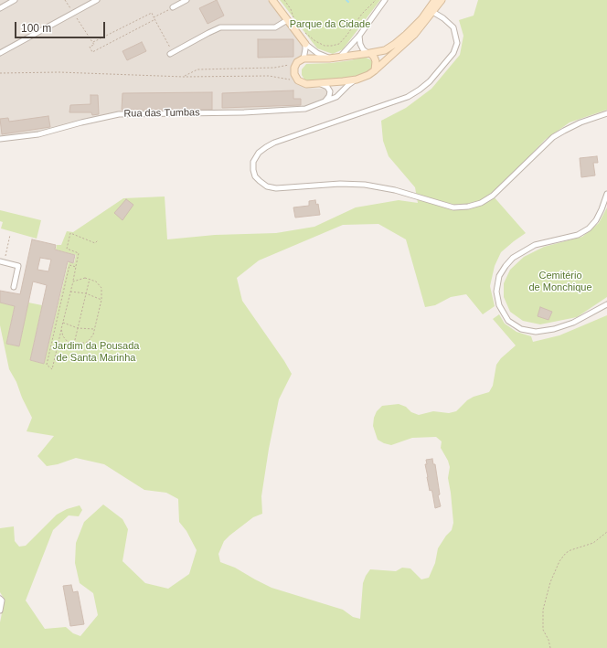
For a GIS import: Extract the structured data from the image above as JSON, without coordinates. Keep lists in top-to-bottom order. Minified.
{"streets":{"street":["Rua das Tumbas"]},"parks":["Parque da Cidade","Cemitério de Monchique","Jardim da Pousada de Santa Marinha"],"scale_bar":"100 m"}
